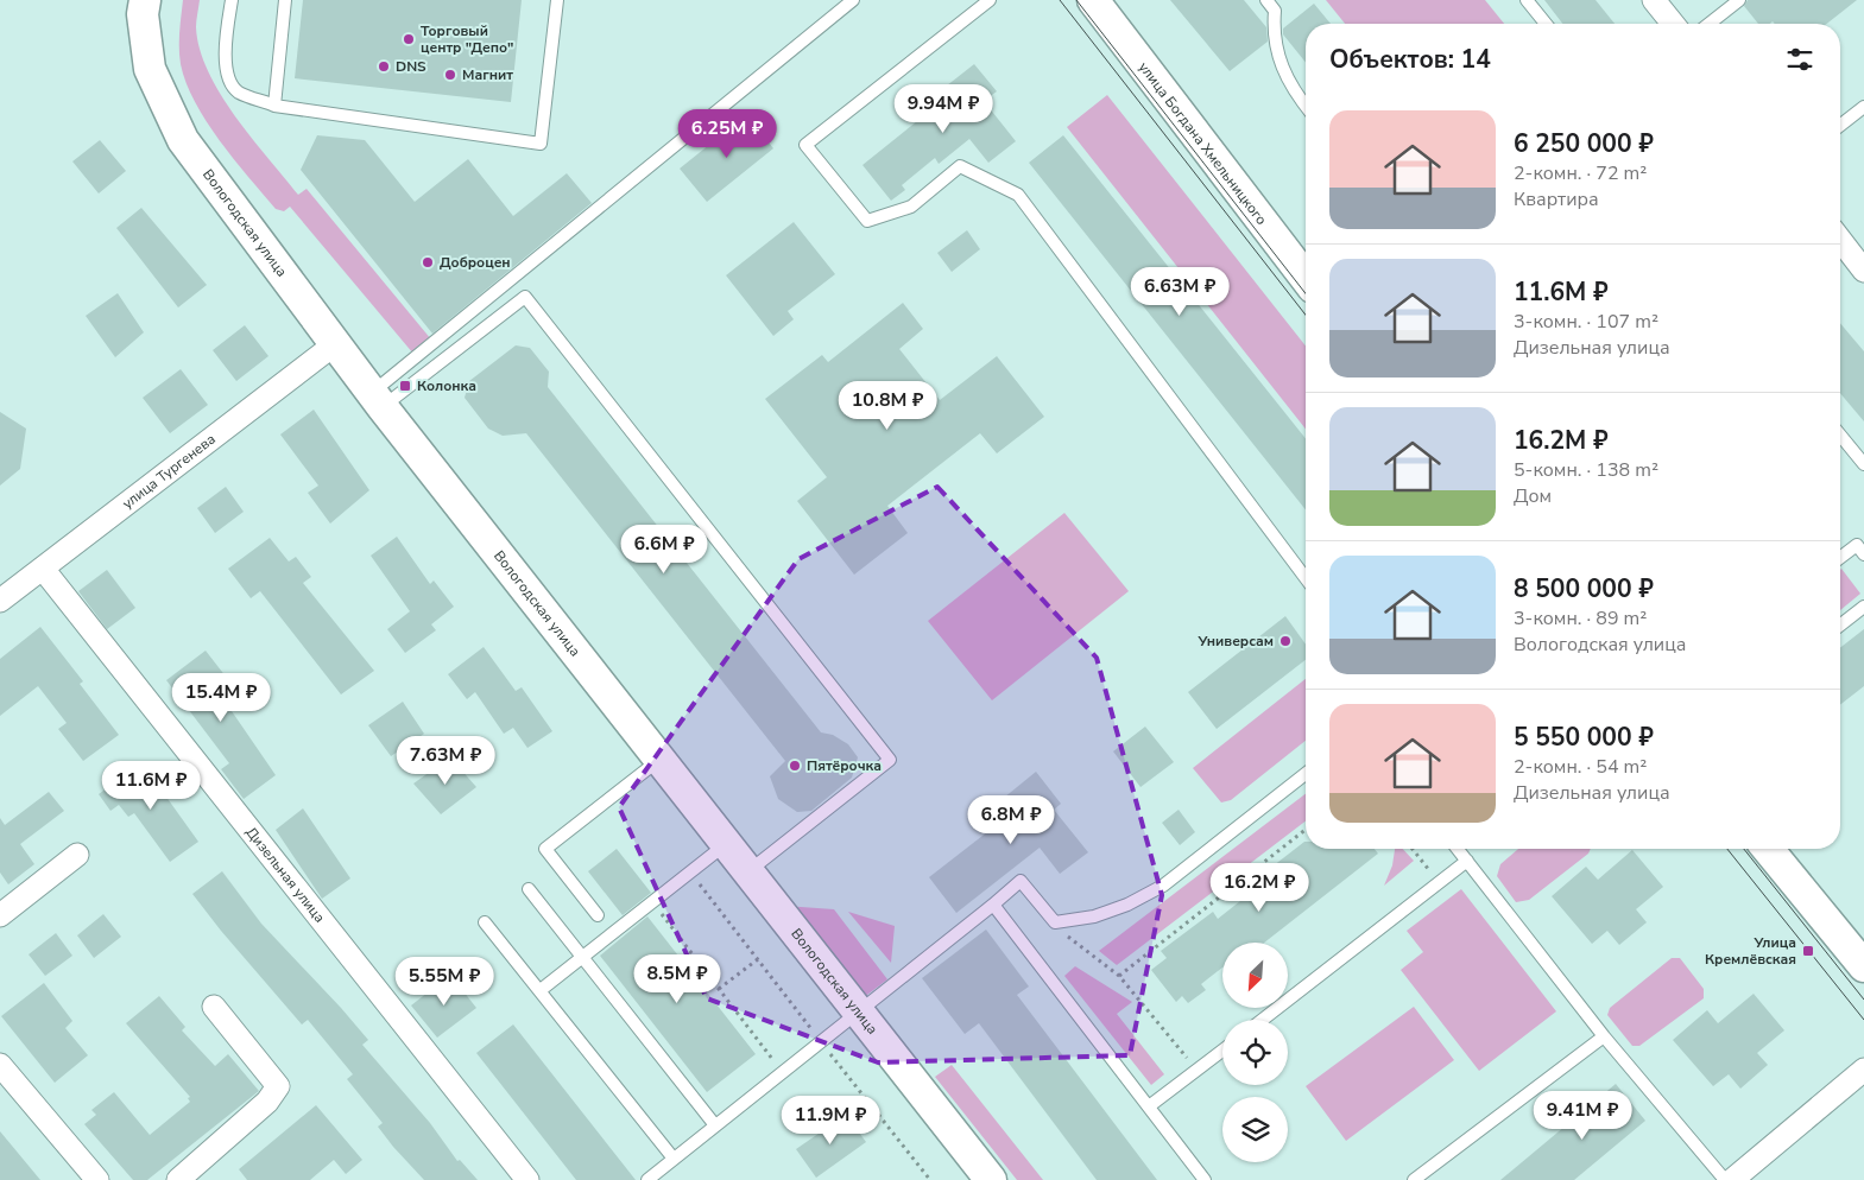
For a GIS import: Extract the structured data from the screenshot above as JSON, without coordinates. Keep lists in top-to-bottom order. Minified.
{"streets":{"main road":["улица Богдана Хмельницкого","Вологодская улица"],"street":["улица Тургенева","Дизельная улица"]},"crossings":[["Вологодская улица","улица Тургенева"],["улица Тургенева","Дизельная улица"]],"places":{"other":["Торговый центр \"Депо\"","DNS","Магнит","Доброцен","Универсам","Пятёрочка"],"transit":["Колонка","Улица Кремлёвская"]},"north":"bottom left","page":{"heading":"Объектов: 14","price":["9.94M ₽","6.25M ₽","6.63M ₽","10.8M ₽","6.6M ₽","15.4M ₽","7.63M ₽","11.6M ₽","6.8M ₽","16.2M ₽","8.5M ₽","5.55M ₽","9.41M ₽","11.9M ₽"],"list":[{"name":"6 250 000 ₽","note":"2-комн. · 72 m² · Квартира"},{"name":"11.6M ₽","note":"3-комн. · 107 m² · Дизельная улица"},{"name":"16.2M ₽","note":"5-комн. · 138 m² · Дом"},{"name":"8 500 000 ₽","note":"3-комн. · 89 m² · Вологодская улица"},{"name":"5 550 000 ₽","note":"2-комн. · 54 m² · Дизельная улица"}]}}
